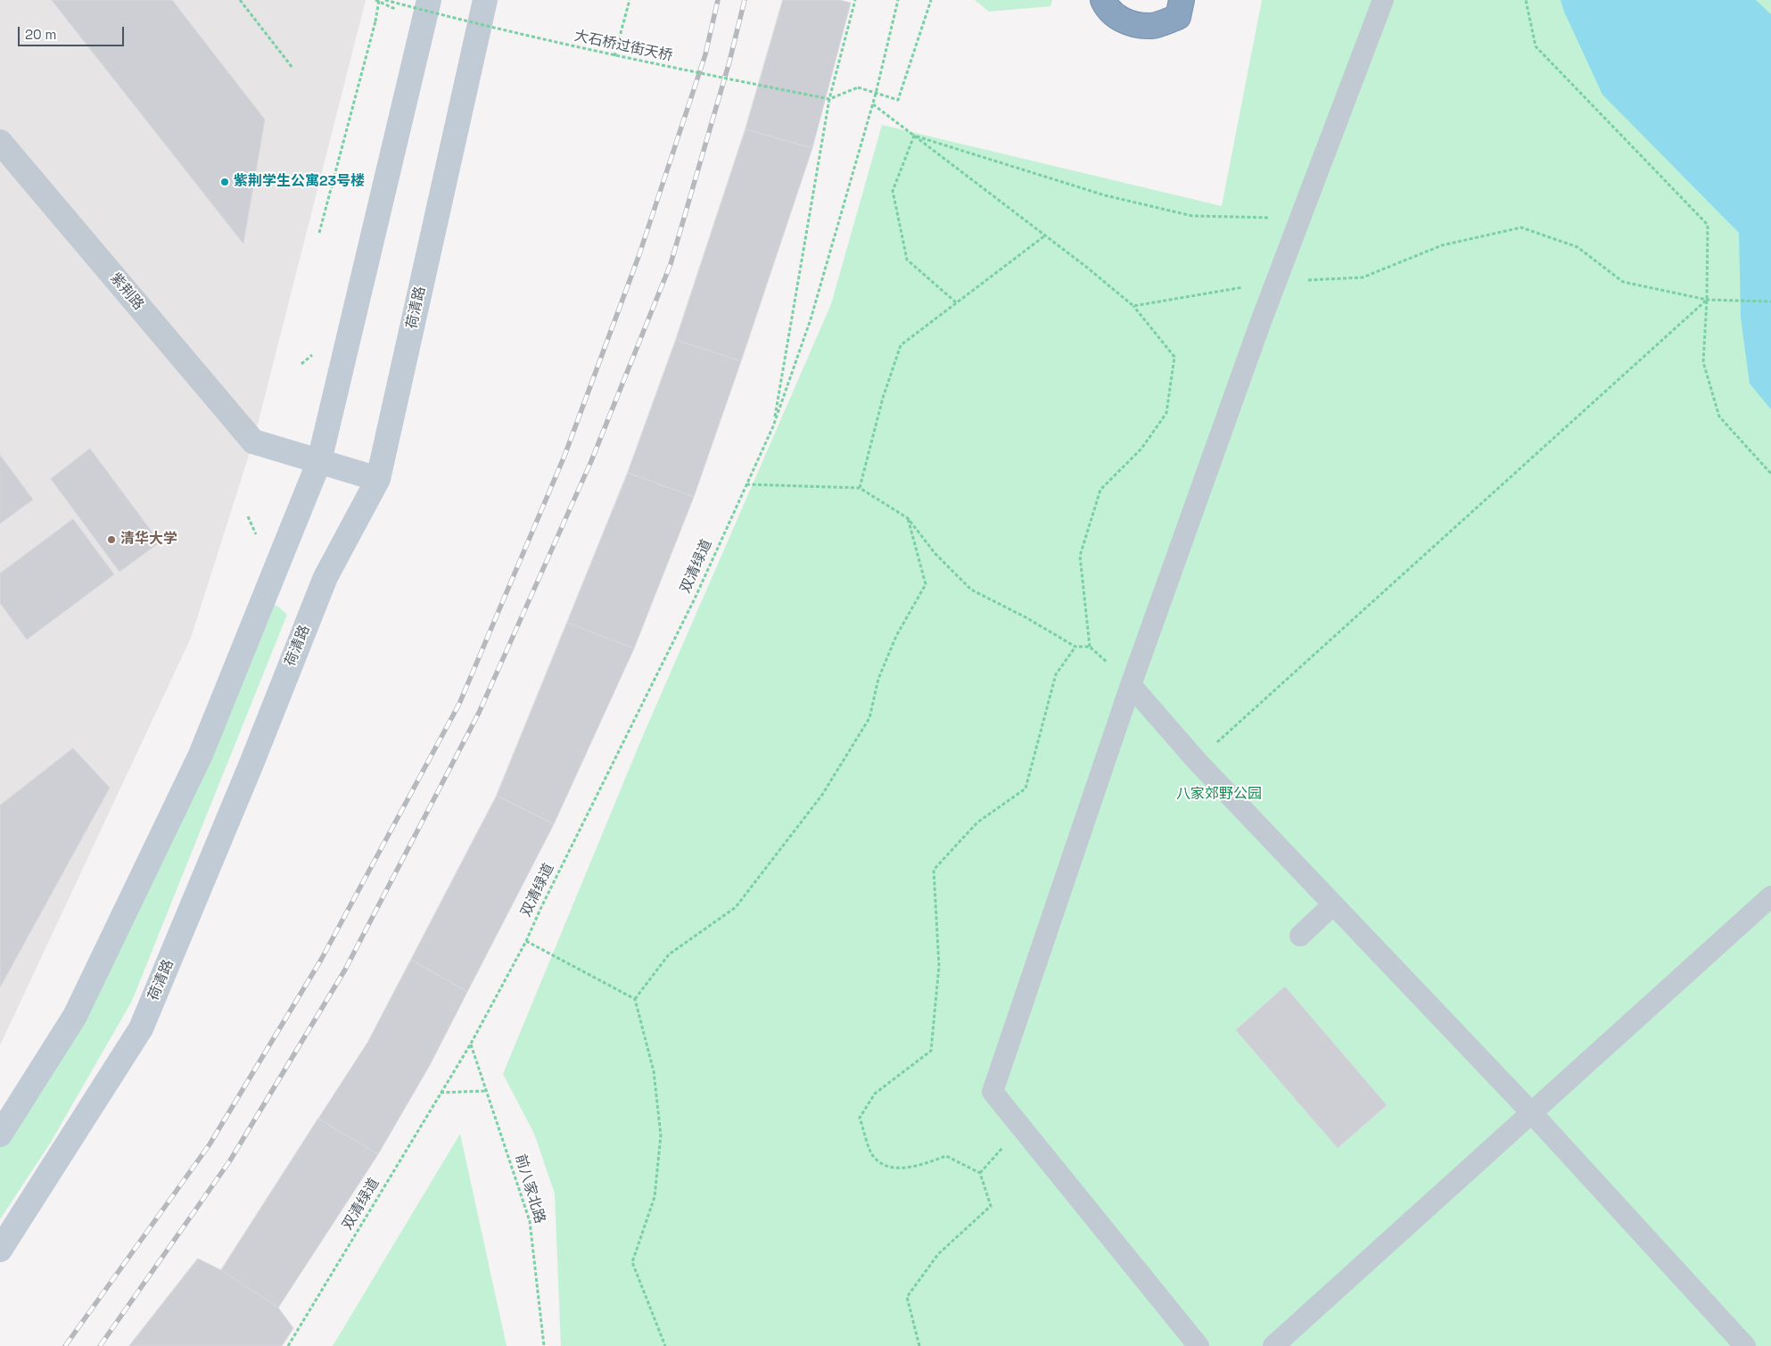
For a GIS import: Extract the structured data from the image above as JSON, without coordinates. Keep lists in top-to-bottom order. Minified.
{"streets":{"main road":["荷清路"],"street":["紫荆路"],"path":["大石桥过街天桥","双清绿道","前八家北路"]},"crossings":[["双清绿道","前八家北路"]],"parks":["八家郊野公园"],"places":["紫荆学生公寓23号楼","清华大学"],"scale_bar":"20 m"}
